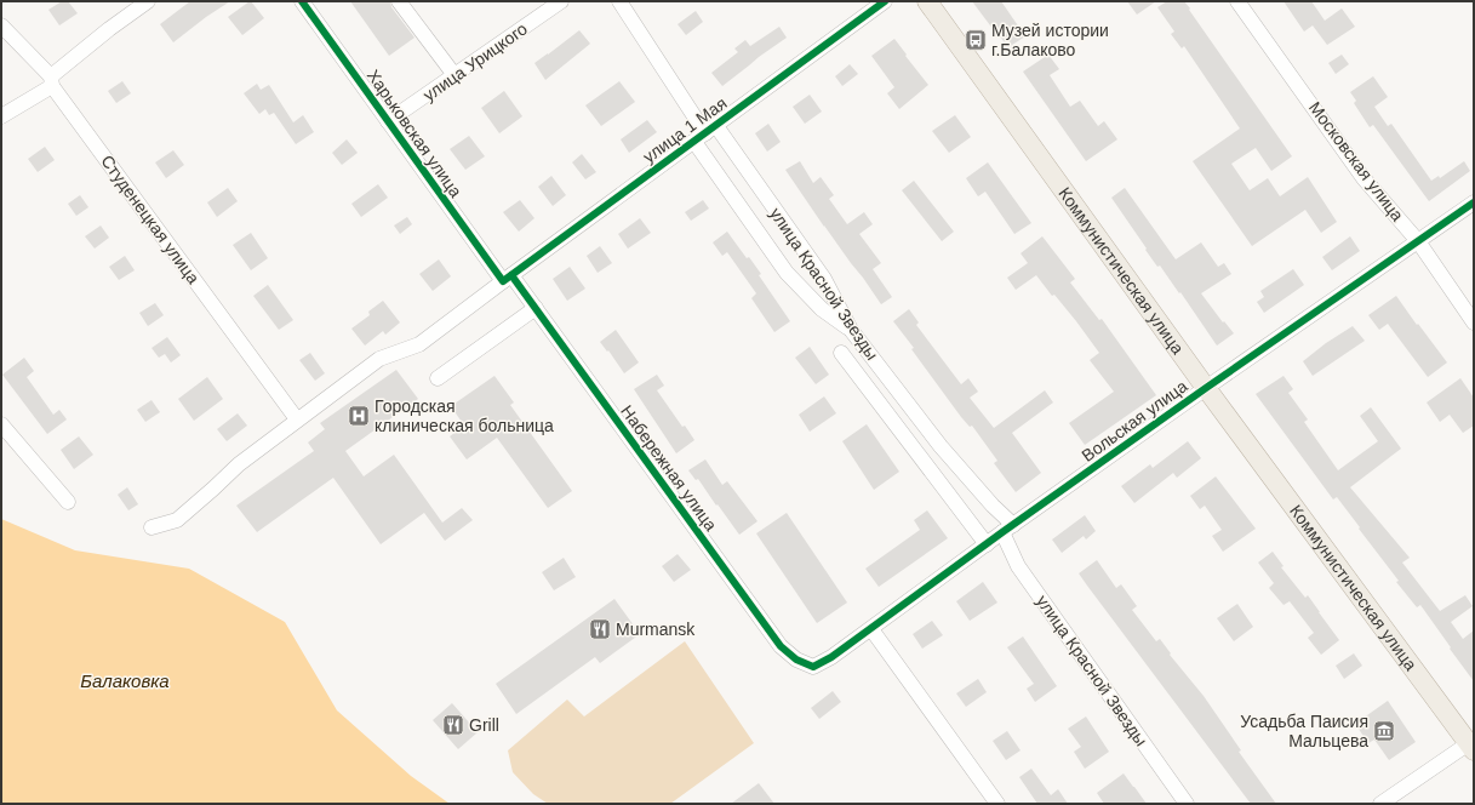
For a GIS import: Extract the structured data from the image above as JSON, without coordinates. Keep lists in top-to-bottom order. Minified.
{"streets":{"main road":["Коммунистическая улица"],"street":["улица Урицкого","улица 1 Мая","Харьковская улица","Московская улица","Студенецкая улица","улица Красной Звезды","Вольская улица","Набережная улица"]},"crossings":[["улица Урицкого","Харьковская улица"],["улица 1 Мая","Харьковская улица"],["улица 1 Мая","Студенецкая улица"],["улица 1 Мая","улица Красной Звезды"],["улица 1 Мая","Набережная улица"],["Харьковская улица","Набережная улица"],["Московская улица","Вольская улица"],["Коммунистическая улица","Вольская улица"],["улица Красной Звезды","Вольская улица"],["Вольская улица","Набережная улица"]],"water":["Балаковка"],"places":{"bus stop":["Музей истории г.Балаково"],"hospital":["Городская клиническая больница"],"restaurant":["Murmansk","Grill"],"museum":["Усадьба Паисия Мальцева"]}}
